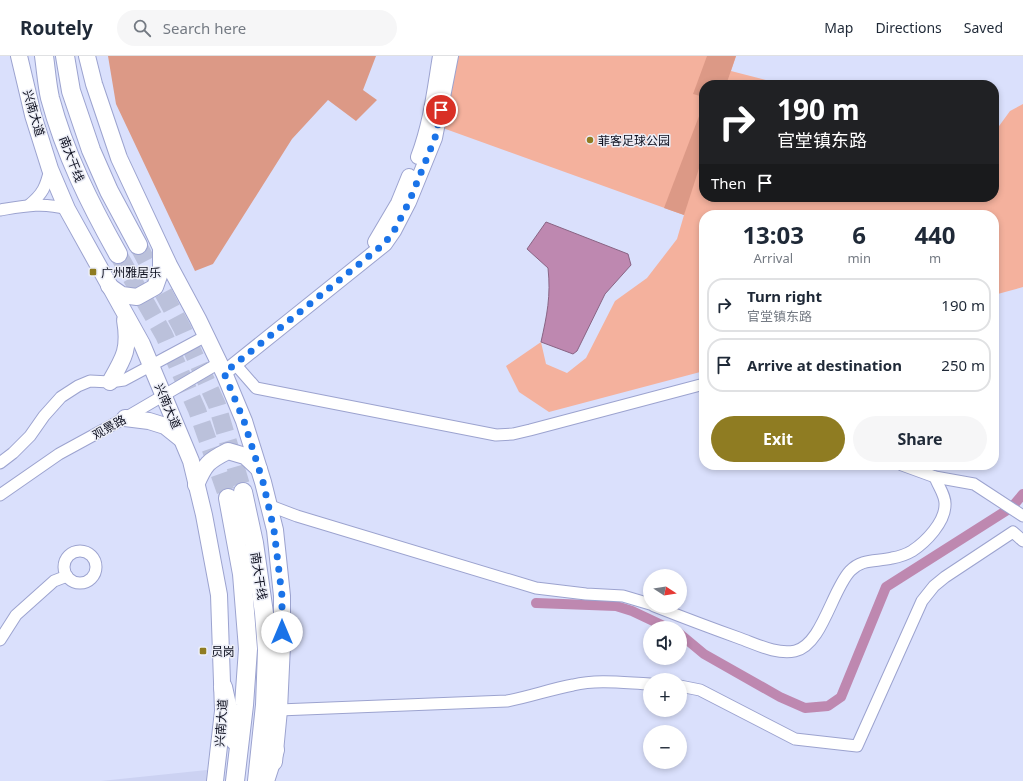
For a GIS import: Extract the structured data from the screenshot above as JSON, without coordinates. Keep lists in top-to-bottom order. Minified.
{"streets":{"highway":["南大干线"],"main road":["兴南大道"],"street":["观景路"]},"crossings":[["兴南大道","观景路"]],"places":{"other":["菲客足球公园"],"transit":["广州雅居乐","员岗"]},"north":"right","page":{"header":"Routely","search":"Search here","nav":["Map","Directions","Saved"],"turn":["190 m","官堂镇东路"],"then":"Then","eta":["13:03","Arrival","6","min","440","m"],"list":[{"name":"Turn right","note":"官堂镇东路","value":"190 m"},{"name":"Arrive at destination","value":"250 m"}],"buttons":["Exit","Share"],"map_buttons":["+","−"]}}
